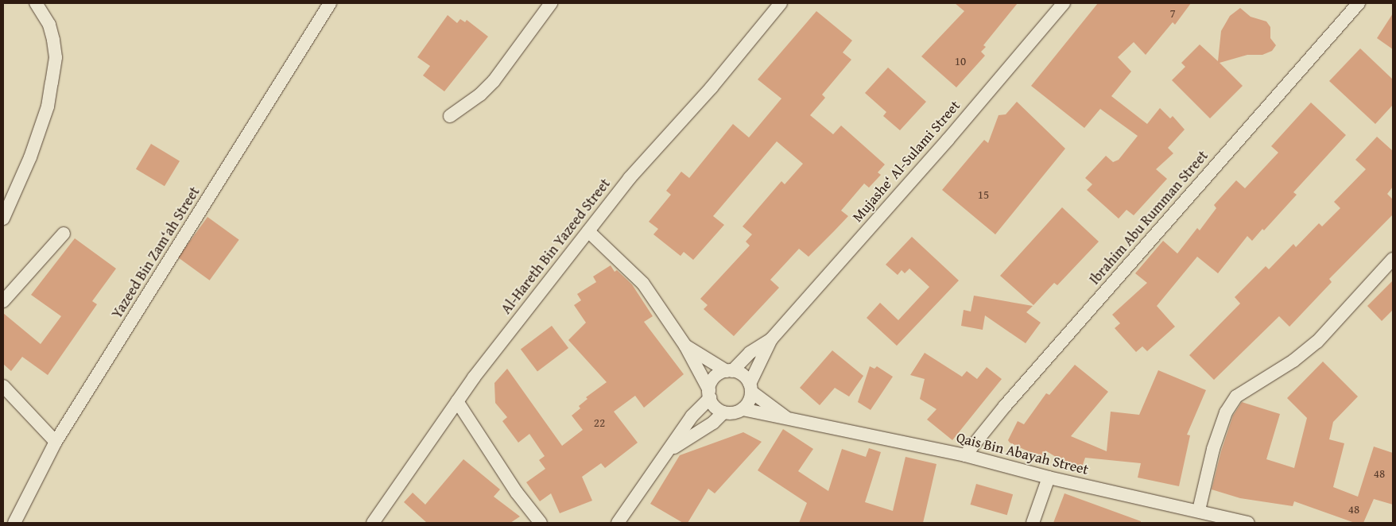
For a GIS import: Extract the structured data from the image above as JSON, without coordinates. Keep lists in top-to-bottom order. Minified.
{"streets":{"street":["Mujashe‘ Al-Sulami Street","Ibrahim Abu Rumman Street","Al-Hareth Bin Yazeed Street","Yazeed Bin Zam‘ah Street","Qais Bin Abayah Street"]},"crossings":[["Mujashe‘ Al-Sulami Street","Qais Bin Abayah Street"],["Ibrahim Abu Rumman Street","Qais Bin Abayah Street"]],"house_numbers":["7","10","15","22","48","48"]}
